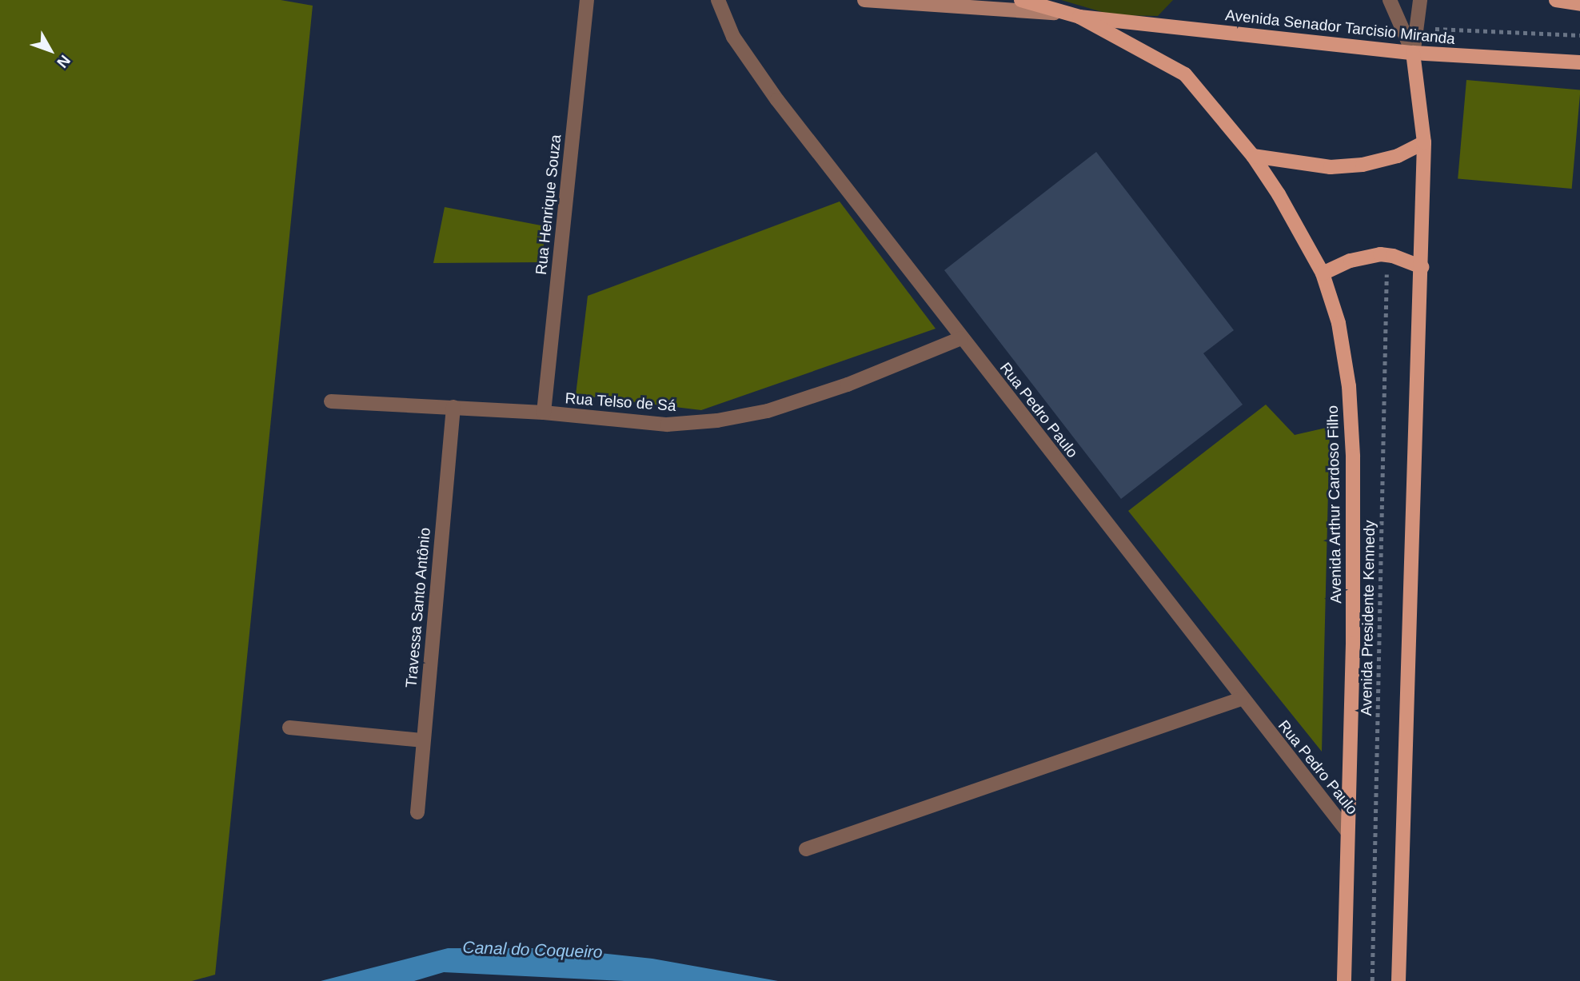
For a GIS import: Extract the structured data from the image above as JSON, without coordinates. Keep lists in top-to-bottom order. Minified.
{"streets":{"main road":["Avenida Senador Tarcisio Miranda","Avenida Arthur Cardoso Filho"],"street":["Rua Henrique Souza","Rua Telso de Sá","Rua Pedro Paulo","Travessa Santo Antônio"],"path":["Avenida Presidente Kennedy"]},"crossings":[["Avenida Senador Tarcisio Miranda","Avenida Arthur Cardoso Filho"],["Rua Henrique Souza","Rua Telso de Sá"],["Rua Telso de Sá","Rua Pedro Paulo"],["Rua Telso de Sá","Travessa Santo Antônio"],["Rua Pedro Paulo","Avenida Arthur Cardoso Filho"]],"water":["Canal do Coqueiro"],"north":"bottom right"}
